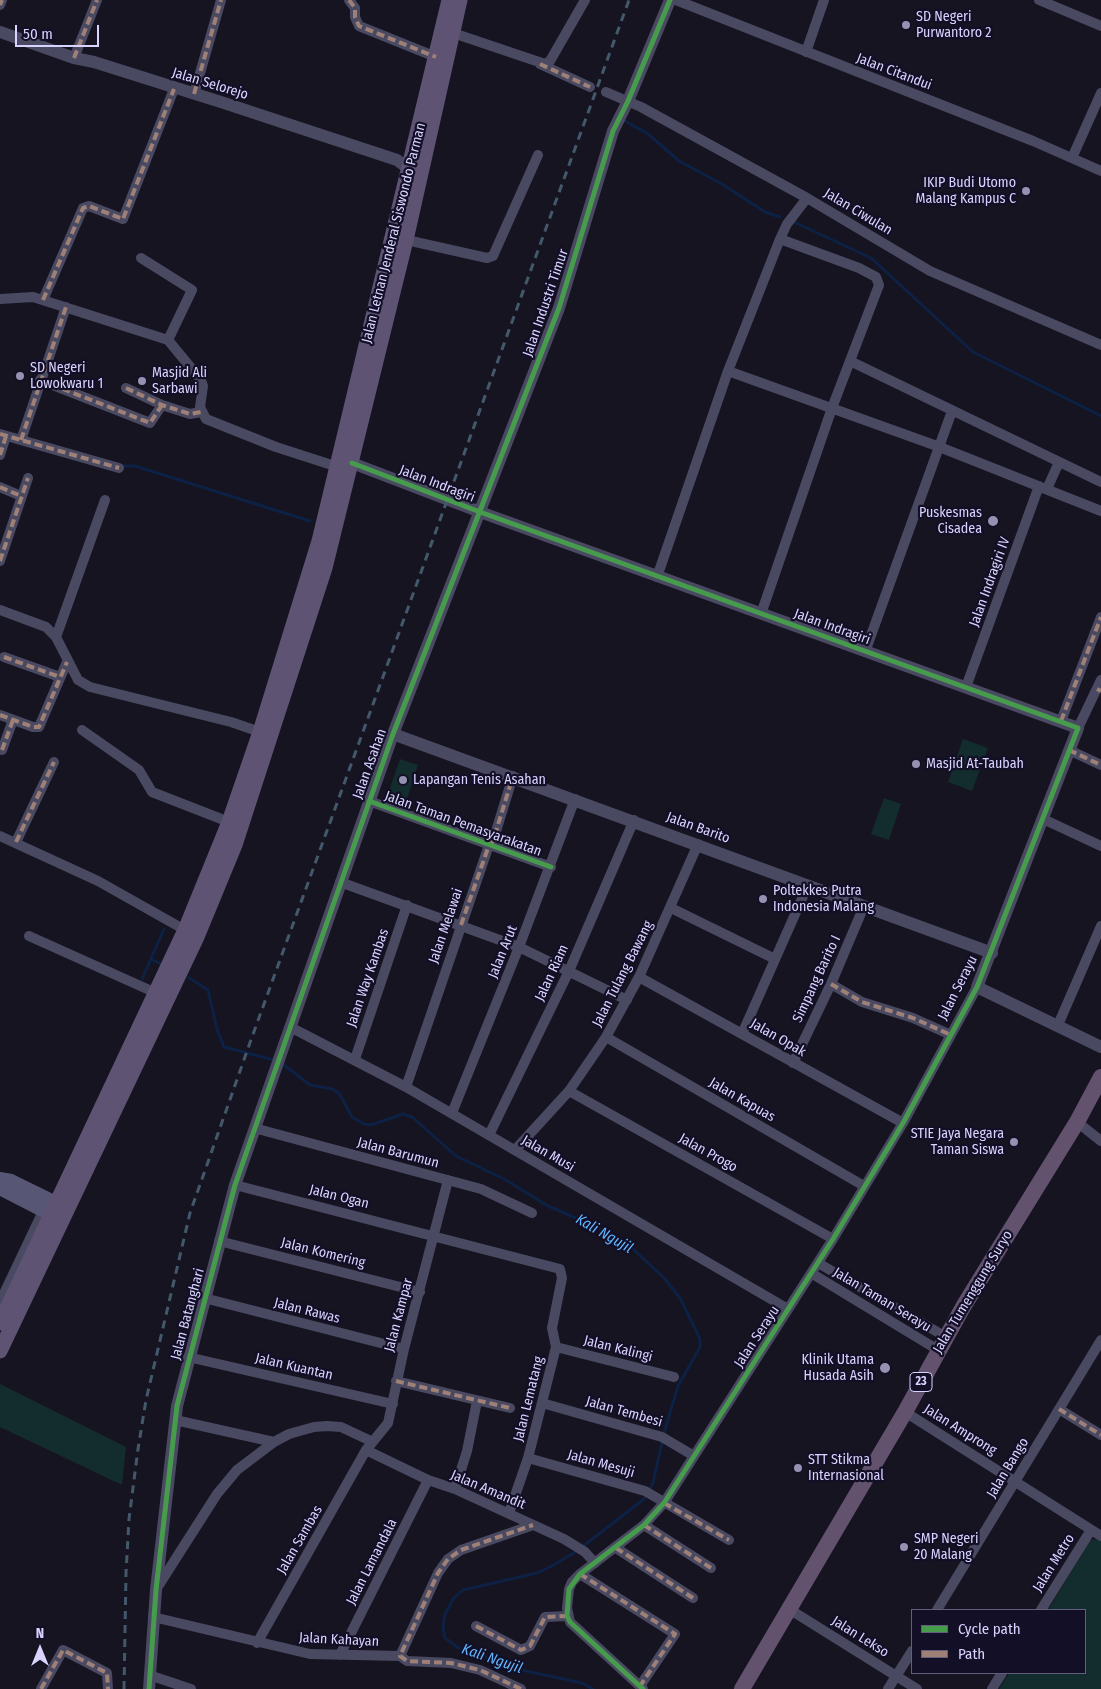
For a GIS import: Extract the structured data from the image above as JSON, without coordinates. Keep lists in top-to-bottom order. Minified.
{"streets":{"highway":["Jalan Tumenggung Suryo","23"],"main road":["Jalan Letnan Jenderal Siswondo Parman"],"street":["Jalan Citandui","Jalan Selorejo","Jalan Ciwulan","Jalan Industri Timur","Jalan Indragiri","Jalan Indragiri IV","Jalan Asahan","Jalan Taman Pemasyarakatan","Jalan Barito","Jalan Melawai","Jalan Arut","Jalan Riam","Jalan Tulang Bawang","Jalan Way Kambas","Simpang Barito I","Jalan Serayu","Jalan Opak","Jalan Kapuas","Jalan Barumun","Jalan Progo","Jalan Musi","Jalan Ogan","Jalan Komering","Jalan Taman Serayu","Jalan Rawas","Jalan Batanghari","Jalan Kampar","Jalan Kalingi","Jalan Kuantan","Jalan Lematang","Jalan Tembesi","Jalan Amprong","Jalan Mesuji","Jalan Bango","Jalan Amandit","Jalan Sambas","Jalan Lamandala","Jalan Metro","Jalan Lekso","Jalan Kahayan"]},"crossings":[["Jalan Selorejo","Jalan Letnan Jenderal Siswondo Parman"],["Jalan Ciwulan","Jalan Industri Timur"],["Jalan Letnan Jenderal Siswondo Parman","Jalan Indragiri"],["Jalan Industri Timur","Jalan Indragiri"],["Jalan Industri Timur","Jalan Asahan"],["Jalan Indragiri","Jalan Indragiri IV"],["Jalan Indragiri","Jalan Asahan"],["Jalan Asahan","Jalan Taman Pemasyarakatan"],["Jalan Asahan","Jalan Barito"],["Jalan Asahan","Jalan Musi"],["Jalan Asahan","Jalan Batanghari"],["Jalan Taman Pemasyarakatan","Jalan Melawai"],["Jalan Taman Pemasyarakatan","Jalan Arut"],["Jalan Barito","Jalan Melawai"],["Jalan Barito","Jalan Arut"],["Jalan Barito","Jalan Riam"],["Jalan Barito","Jalan Tulang Bawang"],["Jalan Barito","Simpang Barito I"],["Jalan Barito","Jalan Serayu"],["Jalan Melawai","Jalan Musi"],["Jalan Arut","Jalan Musi"],["Jalan Riam","Jalan Musi"],["Jalan Tulang Bawang","Jalan Opak"],["Jalan Tulang Bawang","Jalan Kapuas"],["Jalan Tulang Bawang","Jalan Progo"],["Jalan Tulang Bawang","Jalan Musi"],["Jalan Way Kambas","Jalan Musi"],["Simpang Barito I","Jalan Opak"],["Jalan Serayu","Jalan Opak"],["Jalan Serayu","Jalan Kapuas"],["Jalan Serayu","Jalan Progo"],["Jalan Serayu","Jalan Musi"],["Jalan Serayu","Jalan Taman Serayu"],["Jalan Serayu","Jalan Tembesi"],["Jalan Serayu","Jalan Mesuji"],["Jalan Serayu","Jalan Amandit"],["Jalan Barumun","Jalan Batanghari"],["Jalan Barumun","Jalan Kampar"],["Jalan Musi","Jalan Batanghari"],["Jalan Ogan","Jalan Batanghari"],["Jalan Ogan","Jalan Kampar"],["Jalan Ogan","Jalan Lematang"],["Jalan Komering","Jalan Batanghari"],["Jalan Komering","Jalan Kampar"],["Jalan Tumenggung Suryo","Jalan Taman Serayu"],["Jalan Tumenggung Suryo","Jalan Amprong"],["Jalan Tumenggung Suryo","Jalan Lekso"],["Jalan Rawas","Jalan Batanghari"],["Jalan Rawas","Jalan Kampar"],["Jalan Batanghari","Jalan Kuantan"],["Jalan Batanghari","Jalan Amandit"],["Jalan Batanghari","Jalan Kahayan"],["Jalan Kampar","Jalan Kuantan"],["Jalan Kampar","Jalan Lematang"],["Jalan Kampar","Jalan Amandit"],["Jalan Kampar","Jalan Sambas"],["Jalan Kalingi","Jalan Lematang"],["Jalan Lematang","Jalan Tembesi"],["Jalan Lematang","Jalan Mesuji"],["Jalan Lematang","Jalan Amandit"],["Jalan Amprong","Jalan Bango"],["Jalan Amprong","Jalan Metro"],["Jalan Amandit","Jalan Sambas"],["Jalan Amandit","Jalan Lamandala"],["Jalan Sambas","Jalan Kahayan"],["Jalan Lamandala","Jalan Kahayan"]],"water":["Kali Ngujil"],"places":["SD Negeri Purwantoro 2","IKIP Budi Utomo Malang Kampus C","SD Negeri Lowokwaru 1","Masjid Ali Sarbawi","Puskesmas Cisadea","Masjid At-Taubah","Lapangan Tenis Asahan","Poltekkes Putra Indonesia Malang","STIE Jaya Negara Taman Siswa","Klinik Utama Husada Asih","STT Stikma Internasional","SMP Negeri 20 Malang"],"legend":["Cycle path","Path"],"scale_bar":"50 m","north":"top"}
